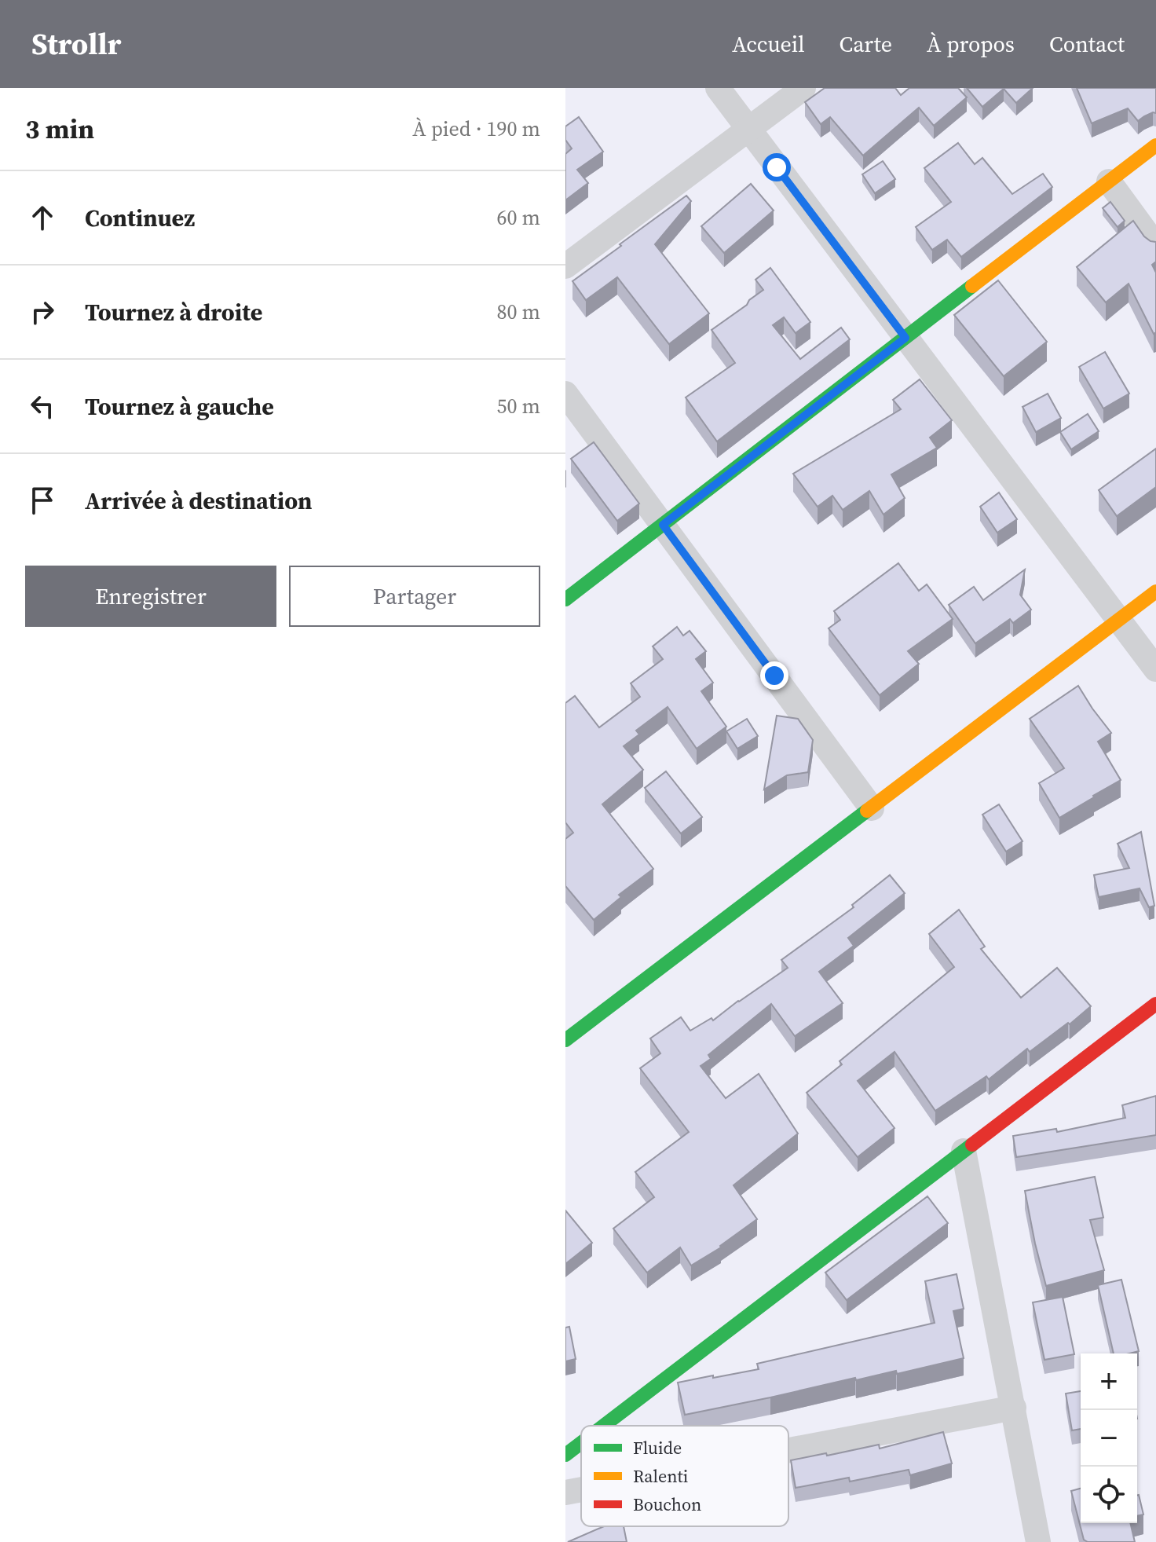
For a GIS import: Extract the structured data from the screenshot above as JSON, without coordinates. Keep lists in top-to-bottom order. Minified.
{"legend":["Fluide","Ralenti","Bouchon"],"page":{"header":"Strollr","nav":["Accueil","Carte","À propos","Contact"],"heading":["3 min","À pied · 190 m"],"list":[["Continuez","60 m"],["Tournez à droite","80 m"],["Tournez à gauche","50 m"],"Arrivée à destination"],"buttons":["Enregistrer","Partager"],"map_buttons":["+","−"]}}
